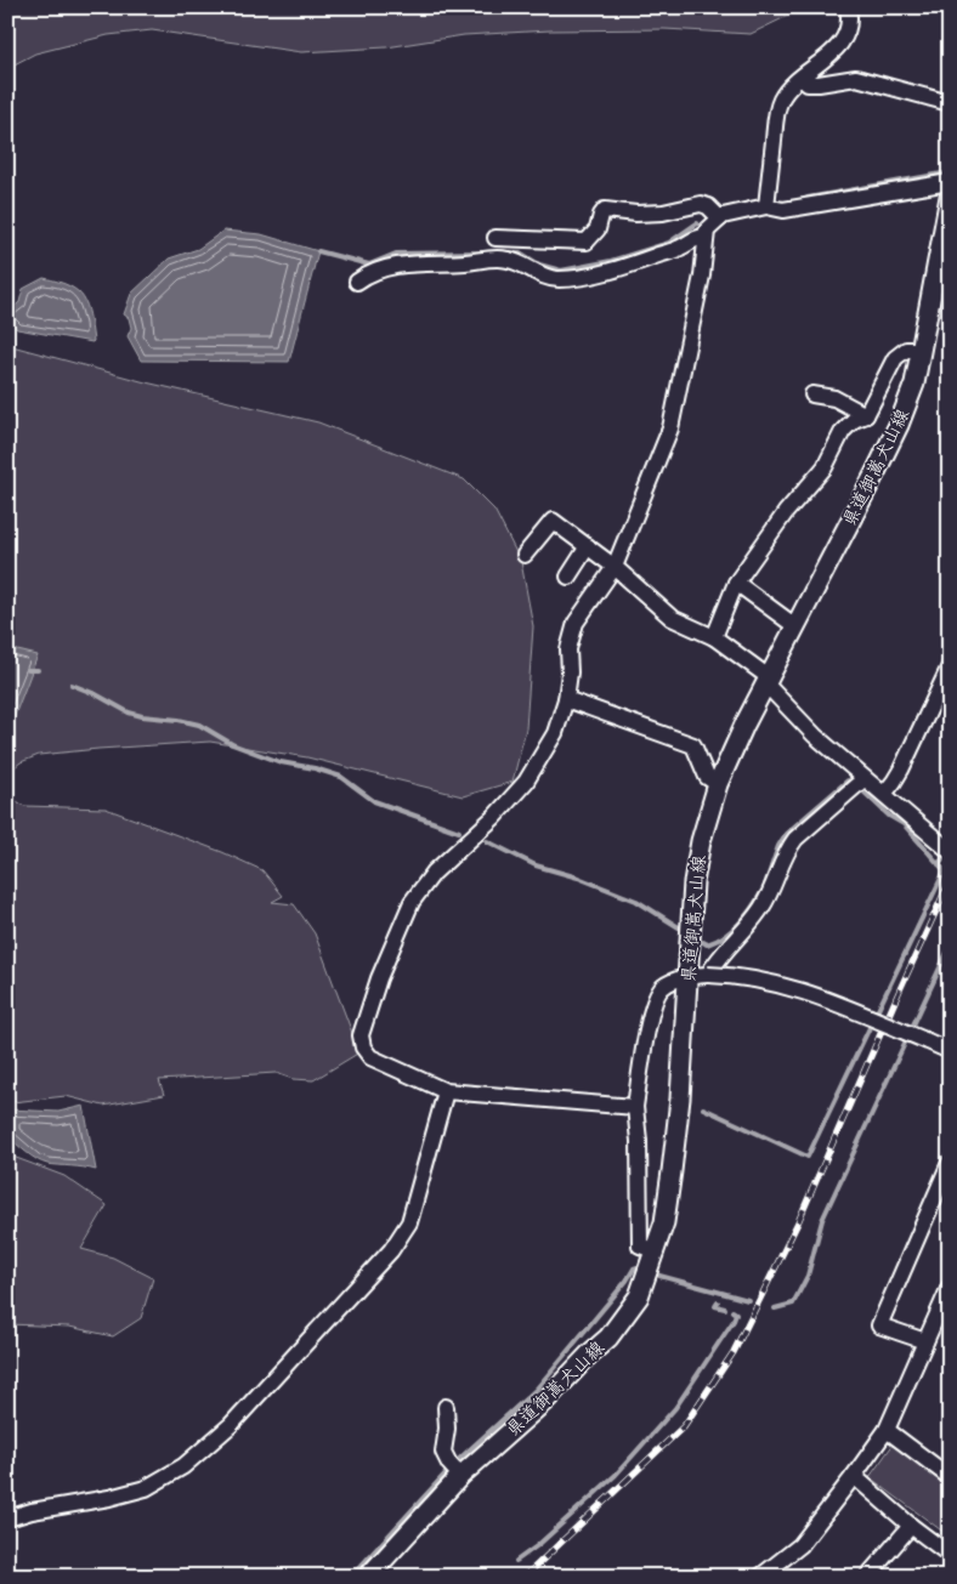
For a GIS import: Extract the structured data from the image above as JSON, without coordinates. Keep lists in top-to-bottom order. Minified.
{"streets":{"main road":["県道御嵩犬山線"]}}
